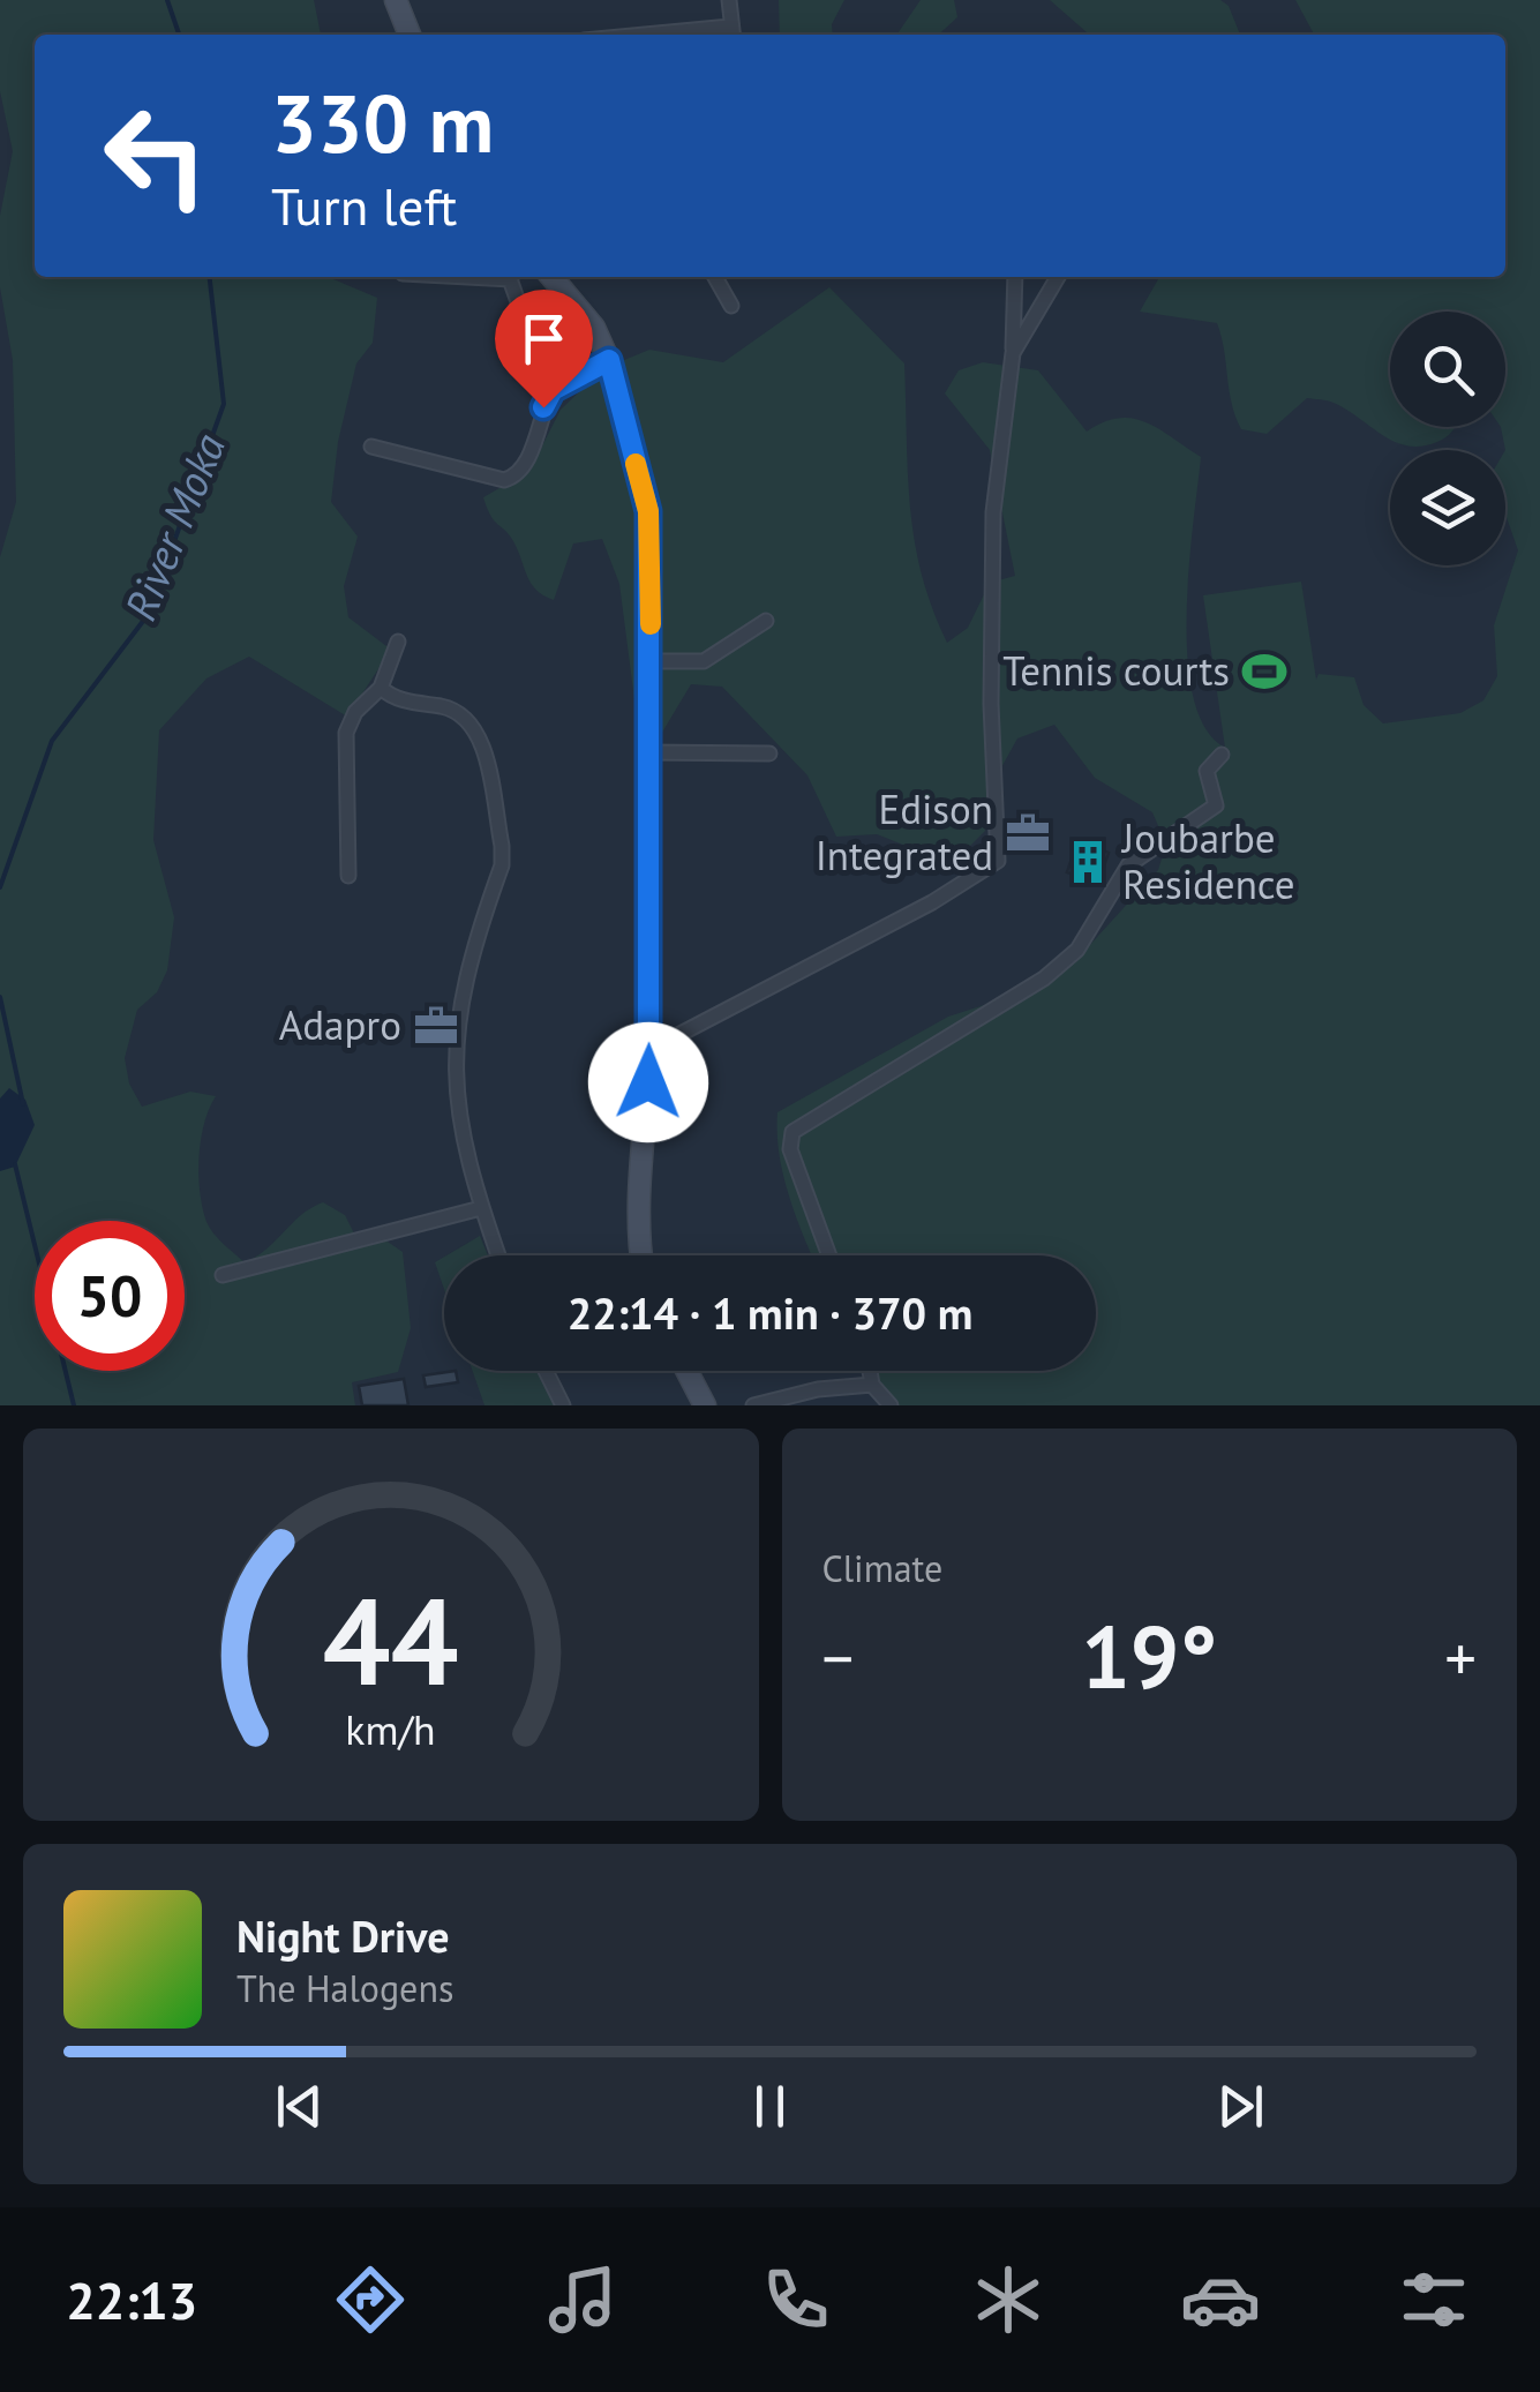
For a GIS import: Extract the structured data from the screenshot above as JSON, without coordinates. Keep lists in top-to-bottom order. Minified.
{"water":["River Moka"],"places":{"sports":["Tennis courts"],"office":["Edison Integrated","Adapro"],"building":["Joubarbe Residence"]},"page":{"turn":["330 m","Turn left"],"limit":"50","trip":"22:14 · 1 min · 370 m","tile":"Climate","heat":["−","19°","+"],"song":["Night Drive","The Halogens"],"tabs":"22:13","gauge":["44","km/h"]}}
